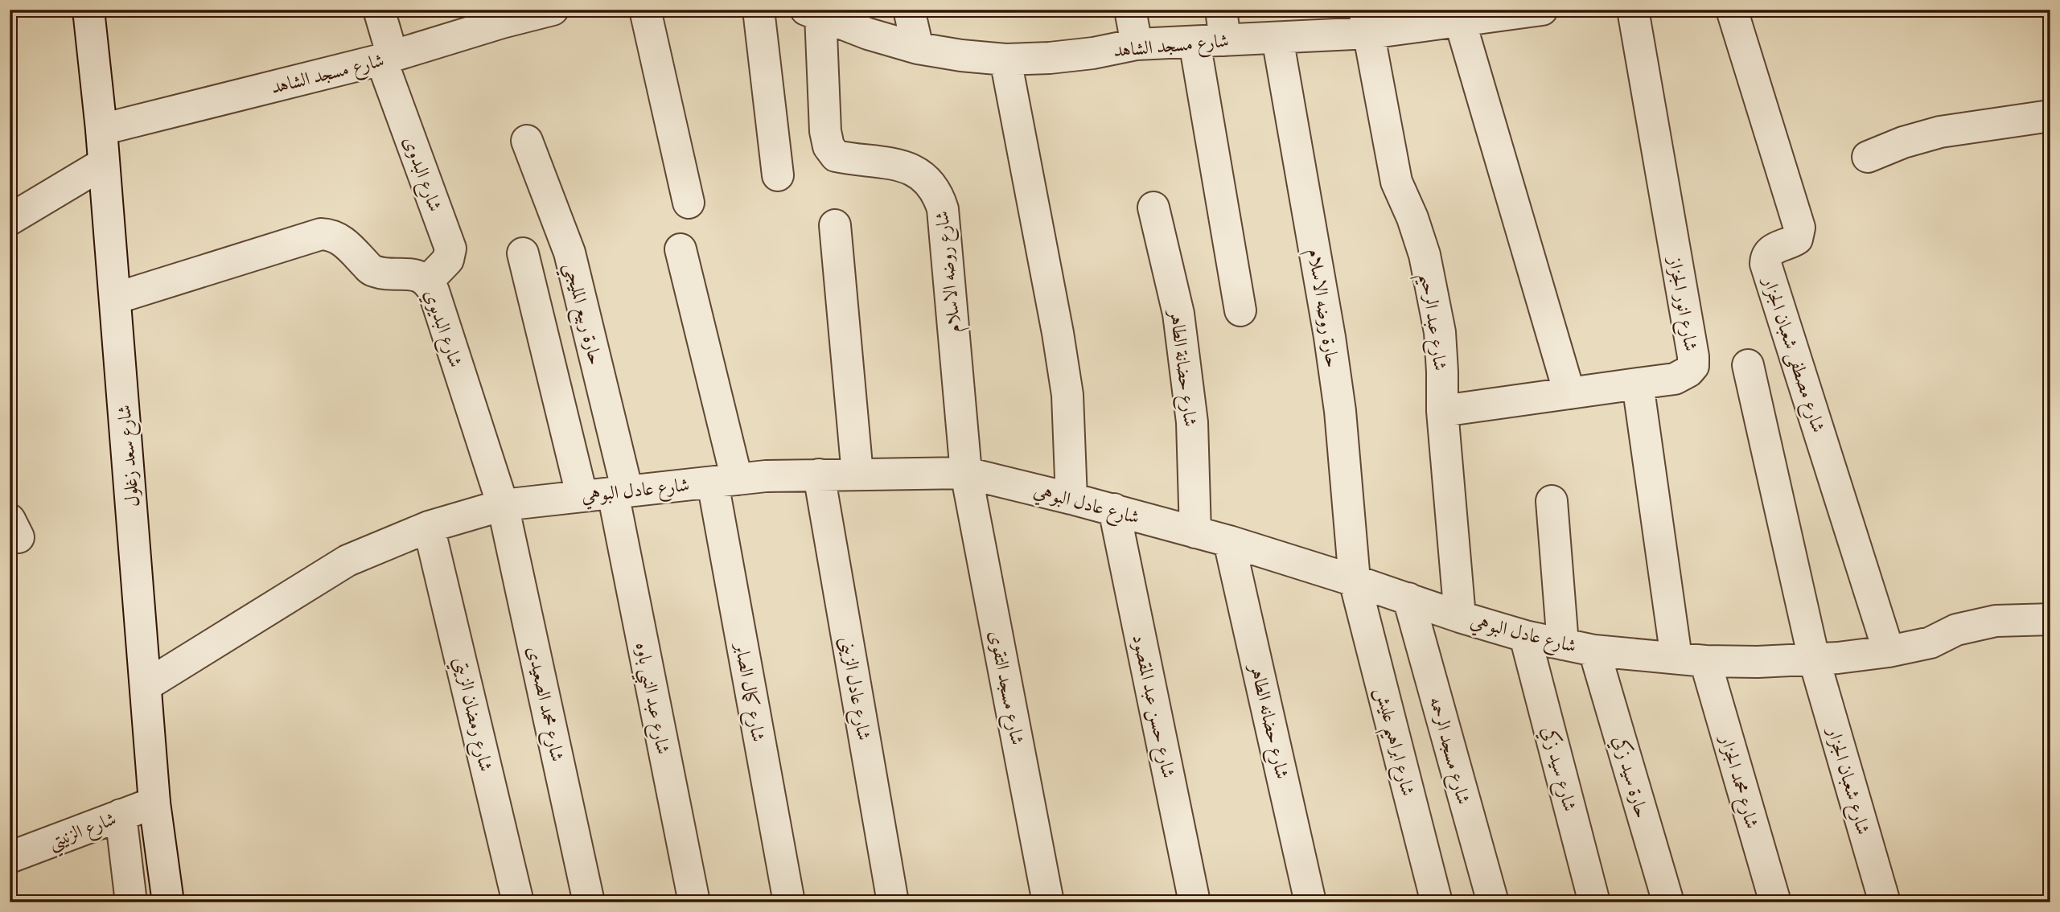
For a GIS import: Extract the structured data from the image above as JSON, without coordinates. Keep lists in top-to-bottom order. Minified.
{"streets":{"street":["شارع مسجد الشاهد","شارع البدوى","شارع روضه الاسلام","شارع انور الجزاز","حارة روضه الاسلام","حارة ربيع المليجي","شارع عبد الرحيم","شارع البديوي","شارع مصطفى شعبان الجزار","شارع حضانة الطاهر","شارع سعد زغلول","شارع عادل البوهي","شارع مسجد التقوى","شارع عادل الزينى","شارع كمال الصابر","شارع عبد النبي باوه","شارع محمد الصعيدى","شارع حسن عبد المقصود","شارع رمضان الزيتي","شارع حضانه الطاهر","شارع ابراهيم عليش","شارع مسجد الرحمه","شارع سيد زكي","حارة سيد زكي","شارع شعبان الجزار","شارع محمد الجزار","شارع الزنيتي"]},"crossings":[["شارع مسجد الشاهد","شارع البدوى"],["شارع مسجد الشاهد","شارع روضه الاسلام"],["شارع مسجد الشاهد","حارة روضه الاسلام"],["شارع مسجد الشاهد","شارع عبد الرحيم"],["شارع مسجد الشاهد","شارع سعد زغلول"],["شارع البدوى","شارع البديوي"],["شارع روضه الاسلام","شارع عادل البوهي"],["شارع روضه الاسلام","شارع مسجد التقوى"],["شارع انور الجزاز","شارع عبد الرحيم"],["حارة روضه الاسلام","شارع عادل البوهي"],["حارة روضه الاسلام","شارع ابراهيم عليش"],["حارة ربيع المليجي","شارع عادل البوهي"],["حارة ربيع المليجي","شارع عبد النبي باوه"],["شارع عبد الرحيم","شارع عادل البوهي"],["شارع البديوي","شارع سعد زغلول"],["شارع البديوي","شارع عادل البوهي"],["شارع البديوي","شارع محمد الصعيدى"],["شارع مصطفى شعبان الجزار","شارع عادل البوهي"],["شارع حضانة الطاهر","شارع عادل البوهي"],["شارع سعد زغلول","شارع عادل البوهي"],["شارع سعد زغلول","شارع الزنيتي"],["شارع عادل البوهي","شارع مسجد التقوى"],["شارع عادل البوهي","شارع عادل الزينى"],["شارع عادل البوهي","شارع كمال الصابر"],["شارع عادل البوهي","شارع عبد النبي باوه"],["شارع عادل البوهي","شارع محمد الصعيدى"],["شارع عادل البوهي","شارع حسن عبد المقصود"],["شارع عادل البوهي","شارع رمضان الزيتي"],["شارع عادل البوهي","شارع حضانه الطاهر"],["شارع عادل البوهي","شارع ابراهيم عليش"],["شارع عادل البوهي","شارع مسجد الرحمه"],["شارع عادل البوهي","شارع سيد زكي"],["شارع عادل البوهي","حارة سيد زكي"],["شارع عادل البوهي","شارع شعبان الجزار"],["شارع عادل البوهي","شارع محمد الجزار"]]}
